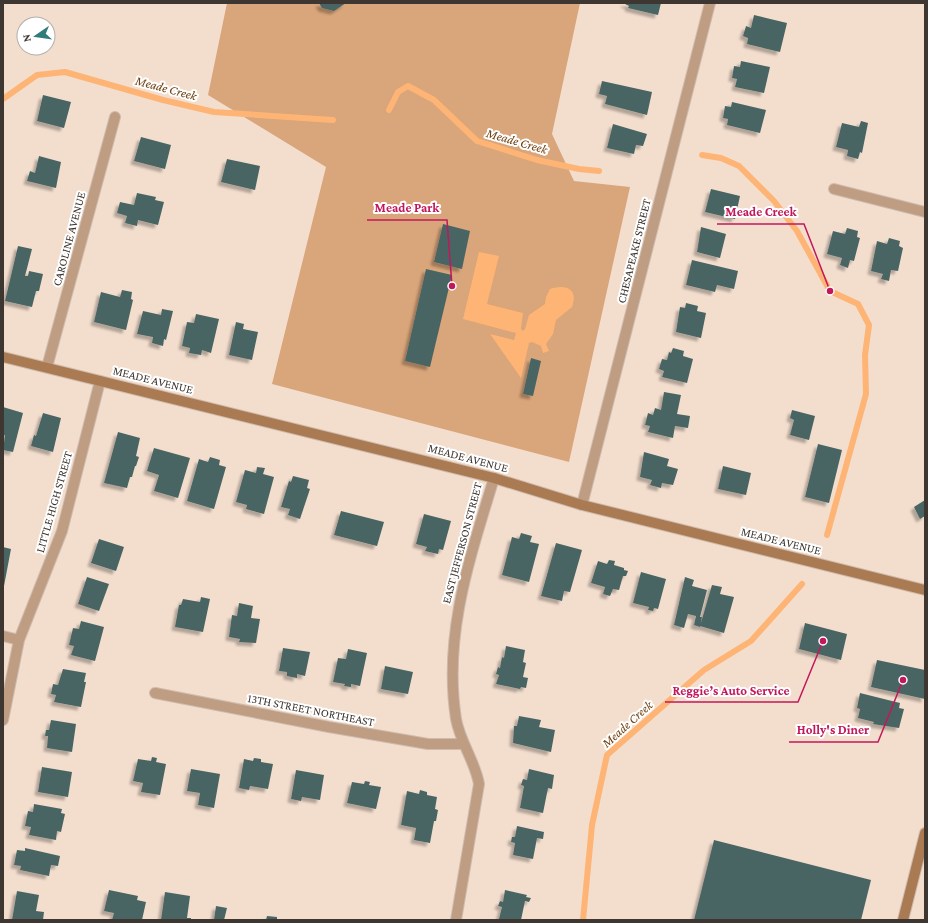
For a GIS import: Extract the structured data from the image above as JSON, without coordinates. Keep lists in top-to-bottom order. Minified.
{"streets":{"main road":["MEADE AVENUE"],"street":["CAROLINE AVENUE","CHESAPEAKE STREET","LITTLE HIGH STREET","EAST JEFFERSON STREET","13TH STREET NORTHEAST"]},"crossings":[["CAROLINE AVENUE","MEADE AVENUE"],["CHESAPEAKE STREET","MEADE AVENUE"],["MEADE AVENUE","LITTLE HIGH STREET"],["MEADE AVENUE","EAST JEFFERSON STREET"],["EAST JEFFERSON STREET","13TH STREET NORTHEAST"]],"water":["Meade Creek"],"places":["Meade Park","Meade Creek","Reggie’s Auto Service","Holly's Diner"],"north":"left"}
